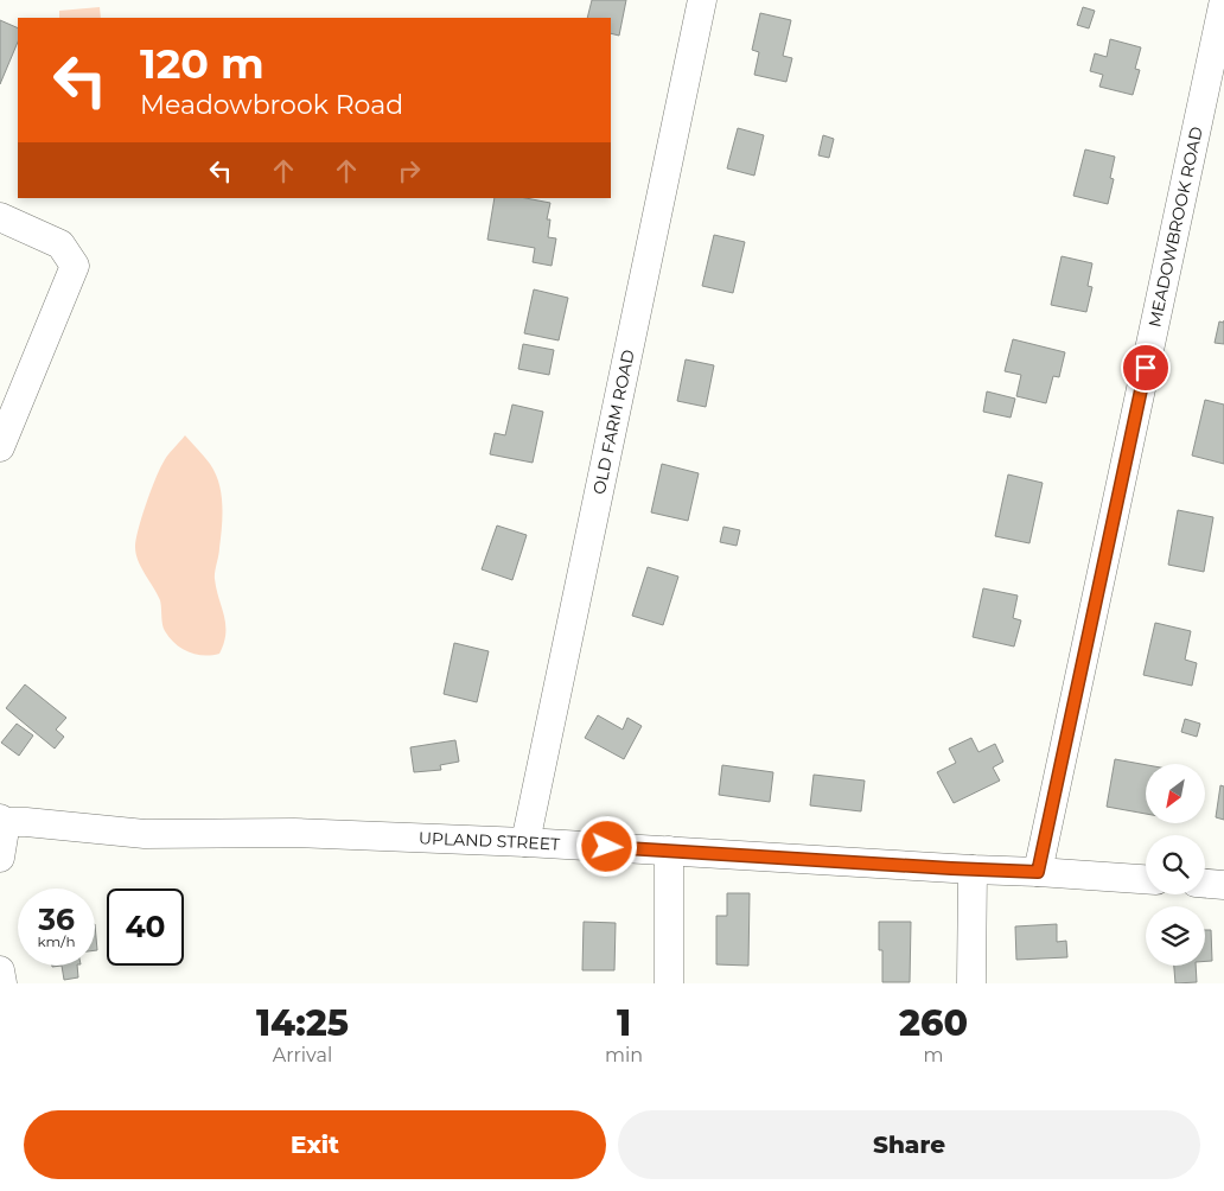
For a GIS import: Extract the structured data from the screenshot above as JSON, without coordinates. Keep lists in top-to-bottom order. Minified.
{"streets":{"street":["MEADOWBROOK ROAD","OLD FARM ROAD","UPLAND STREET"]},"crossings":[["MEADOWBROOK ROAD","UPLAND STREET"],["OLD FARM ROAD","UPLAND STREET"]],"north":"bottom left","page":{"turn":["120 m","Meadowbrook Road"],"speed":"36 km/h","limit":"40","eta":["14:25","Arrival","1","min","260","m"],"buttons":["Exit","Share"]}}
